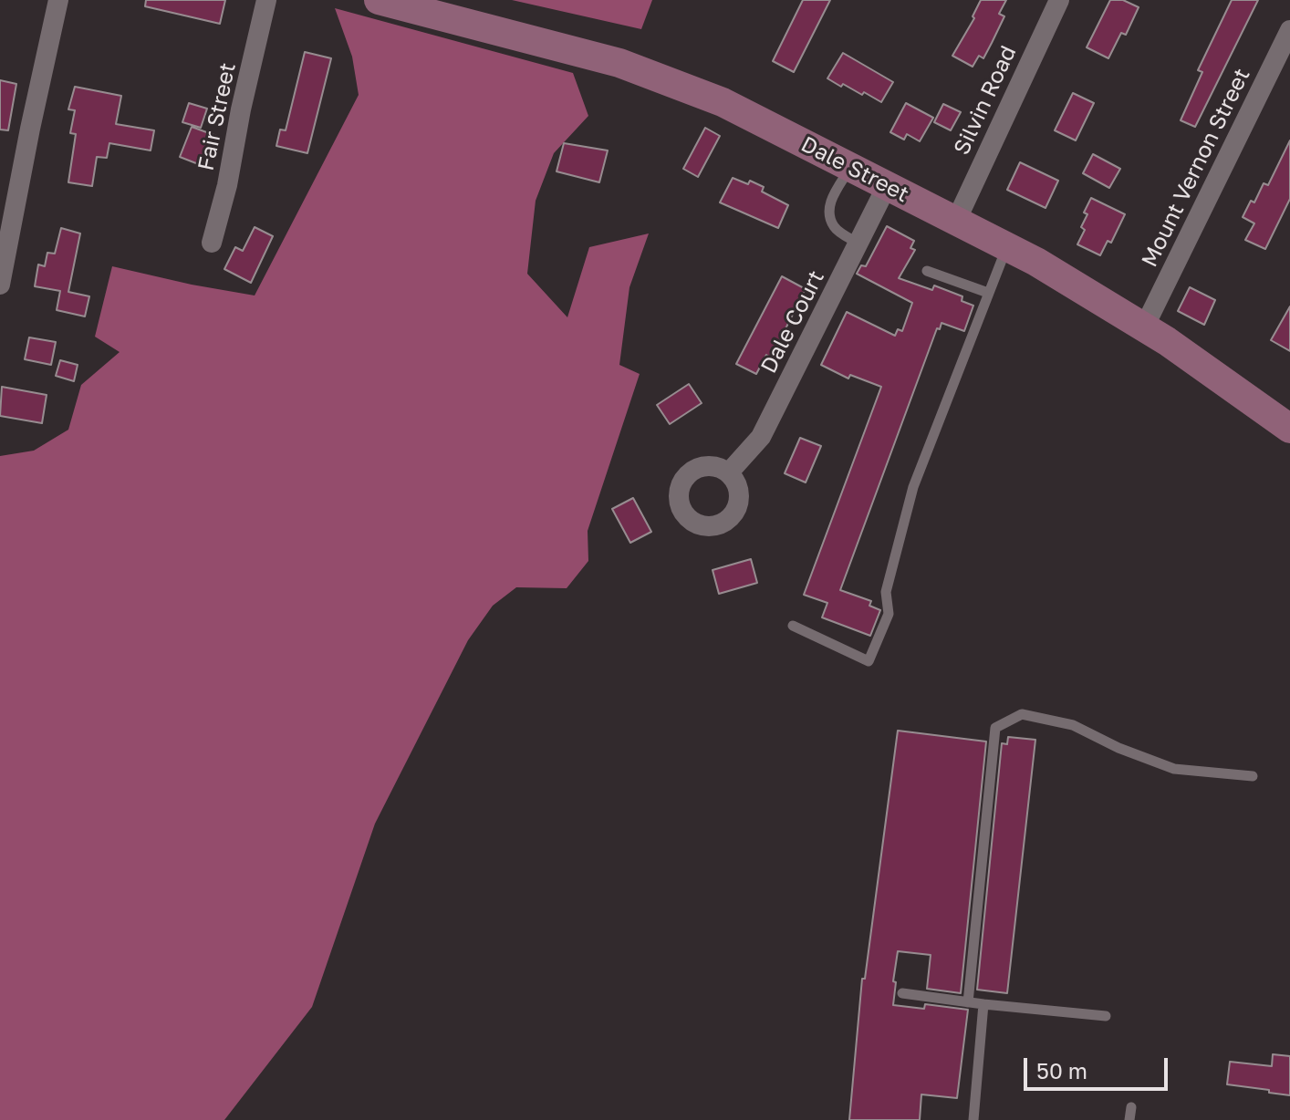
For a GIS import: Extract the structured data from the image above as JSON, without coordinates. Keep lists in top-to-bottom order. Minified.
{"streets":{"street":["Silvin Road","Fair Street","Mount Vernon Street","Dale Street","Dale Court"]},"crossings":[["Silvin Road","Dale Street"],["Mount Vernon Street","Dale Street"],["Dale Street","Dale Court"]],"scale_bar":"50 m"}
